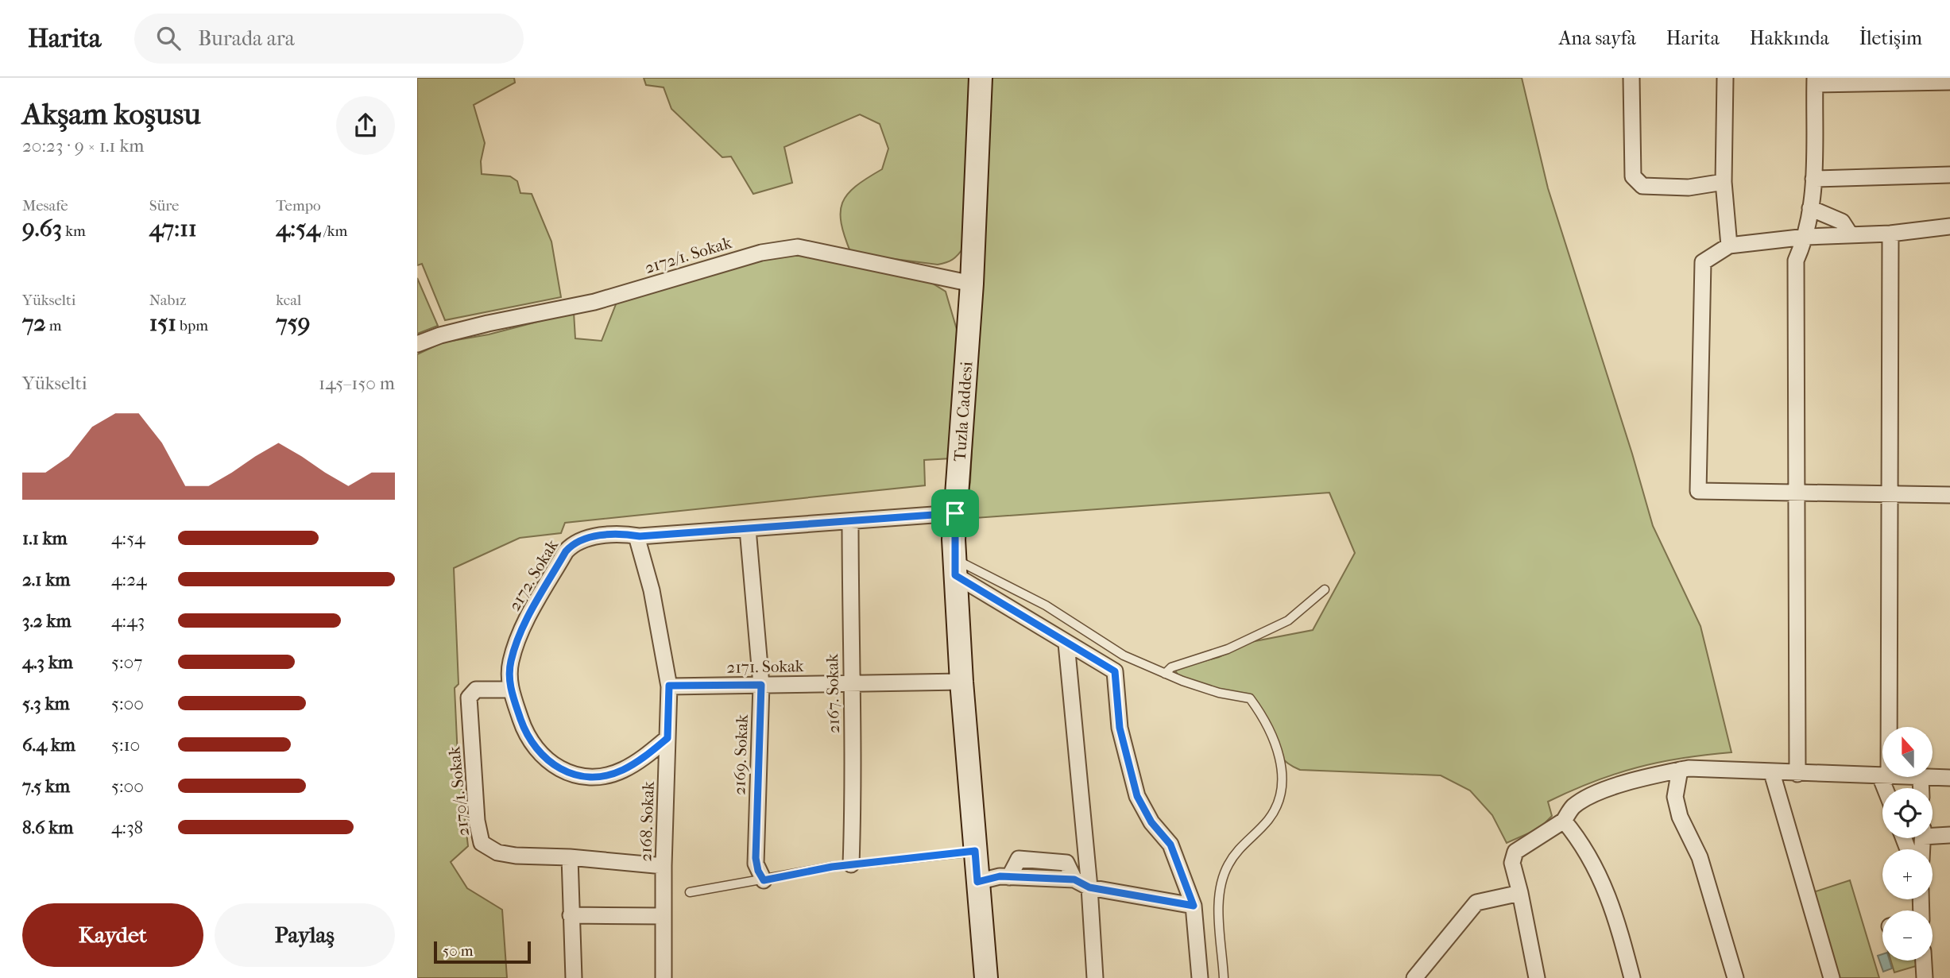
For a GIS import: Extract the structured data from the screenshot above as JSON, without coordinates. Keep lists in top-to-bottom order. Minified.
{"streets":{"main road":["Tuzla Caddesi"],"street":["2172/1. Sokak","2172. Sokak","2171. Sokak","2167. Sokak","2169. Sokak","2170/1. Sokak","2168. Sokak"]},"crossings":[["2172/1. Sokak","Tuzla Caddesi"],["Tuzla Caddesi","2172. Sokak"],["Tuzla Caddesi","2171. Sokak"],["2172. Sokak","2167. Sokak"],["2172. Sokak","2169. Sokak"],["2172. Sokak","2170/1. Sokak"],["2172. Sokak","2168. Sokak"],["2171. Sokak","2167. Sokak"],["2171. Sokak","2169. Sokak"],["2171. Sokak","2168. Sokak"],["2170/1. Sokak","2168. Sokak"]],"scale_bar":"50 m","north":"top","page":{"header":"Harita","search":"Burada ara","nav":["Ana sayfa","Harita","Hakkında","İletişim"],"heading":["Akşam koşusu","20:23 · 9 × 1.1 km"],"stats":[["Mesafe","9.63 km"],["Süre","47:11"],["Tempo","4:54 /km"],["Yükselti","72 m"],["Nabız","151 bpm"],["kcal","759"]],"chart":["Yükselti","145–150 m"],"list":[{"name":"1.1 km","note":"4:54"},{"name":"2.1 km","note":"4:24"},{"name":"3.2 km","note":"4:43"},{"name":"4.3 km","note":"5:07"},{"name":"5.3 km","note":"5:00"},{"name":"6.4 km","note":"5:10"},{"name":"7.5 km","note":"5:00"},{"name":"8.6 km","note":"4:38"}],"map_buttons":["+","−"],"buttons":["Kaydet","Paylaş"],"scale":"50 m"}}
